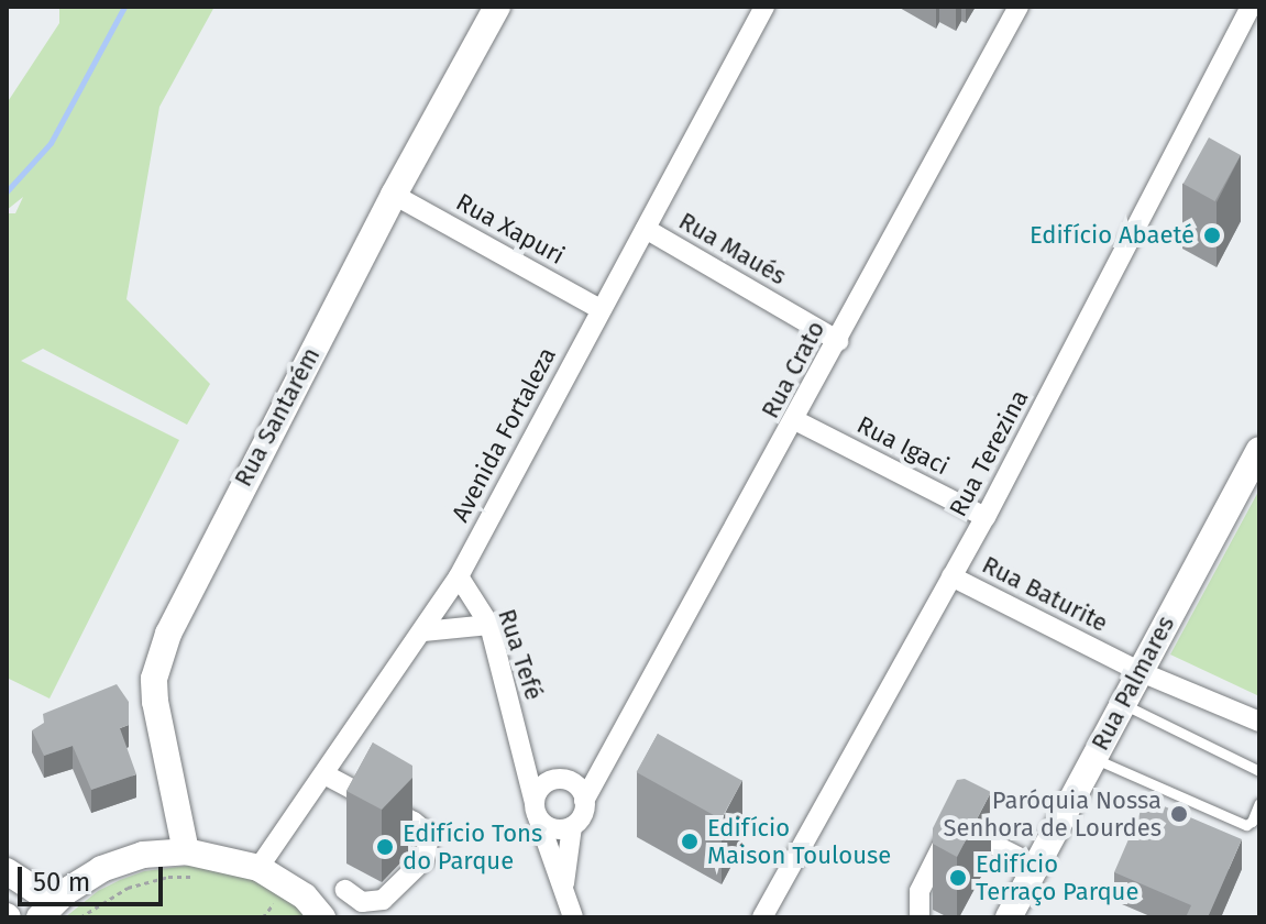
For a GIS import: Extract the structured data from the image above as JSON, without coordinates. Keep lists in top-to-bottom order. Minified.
{"streets":{"street":["Rua Xapuri","Rua Maués","Rua Crato","Rua Santarém","Avenida Fortaleza","Rua Igaci","Rua Terezina","Rua Baturite","Rua Tefé","Rua Palmares"]},"crossings":[["Rua Xapuri","Rua Santarém"],["Rua Xapuri","Avenida Fortaleza"],["Rua Maués","Rua Crato"],["Rua Maués","Avenida Fortaleza"],["Rua Crato","Rua Igaci"],["Rua Crato","Rua Tefé"],["Avenida Fortaleza","Rua Tefé"],["Rua Igaci","Rua Terezina"],["Rua Terezina","Rua Baturite"],["Rua Baturite","Rua Palmares"]],"places":["Edifício Abaeté","Paróquia Nossa Senhora de Lourdes","Edifício Maison Toulouse","Edifício Tons do Parque","Edifício Terraço Parque"],"scale_bar":"50 m"}
